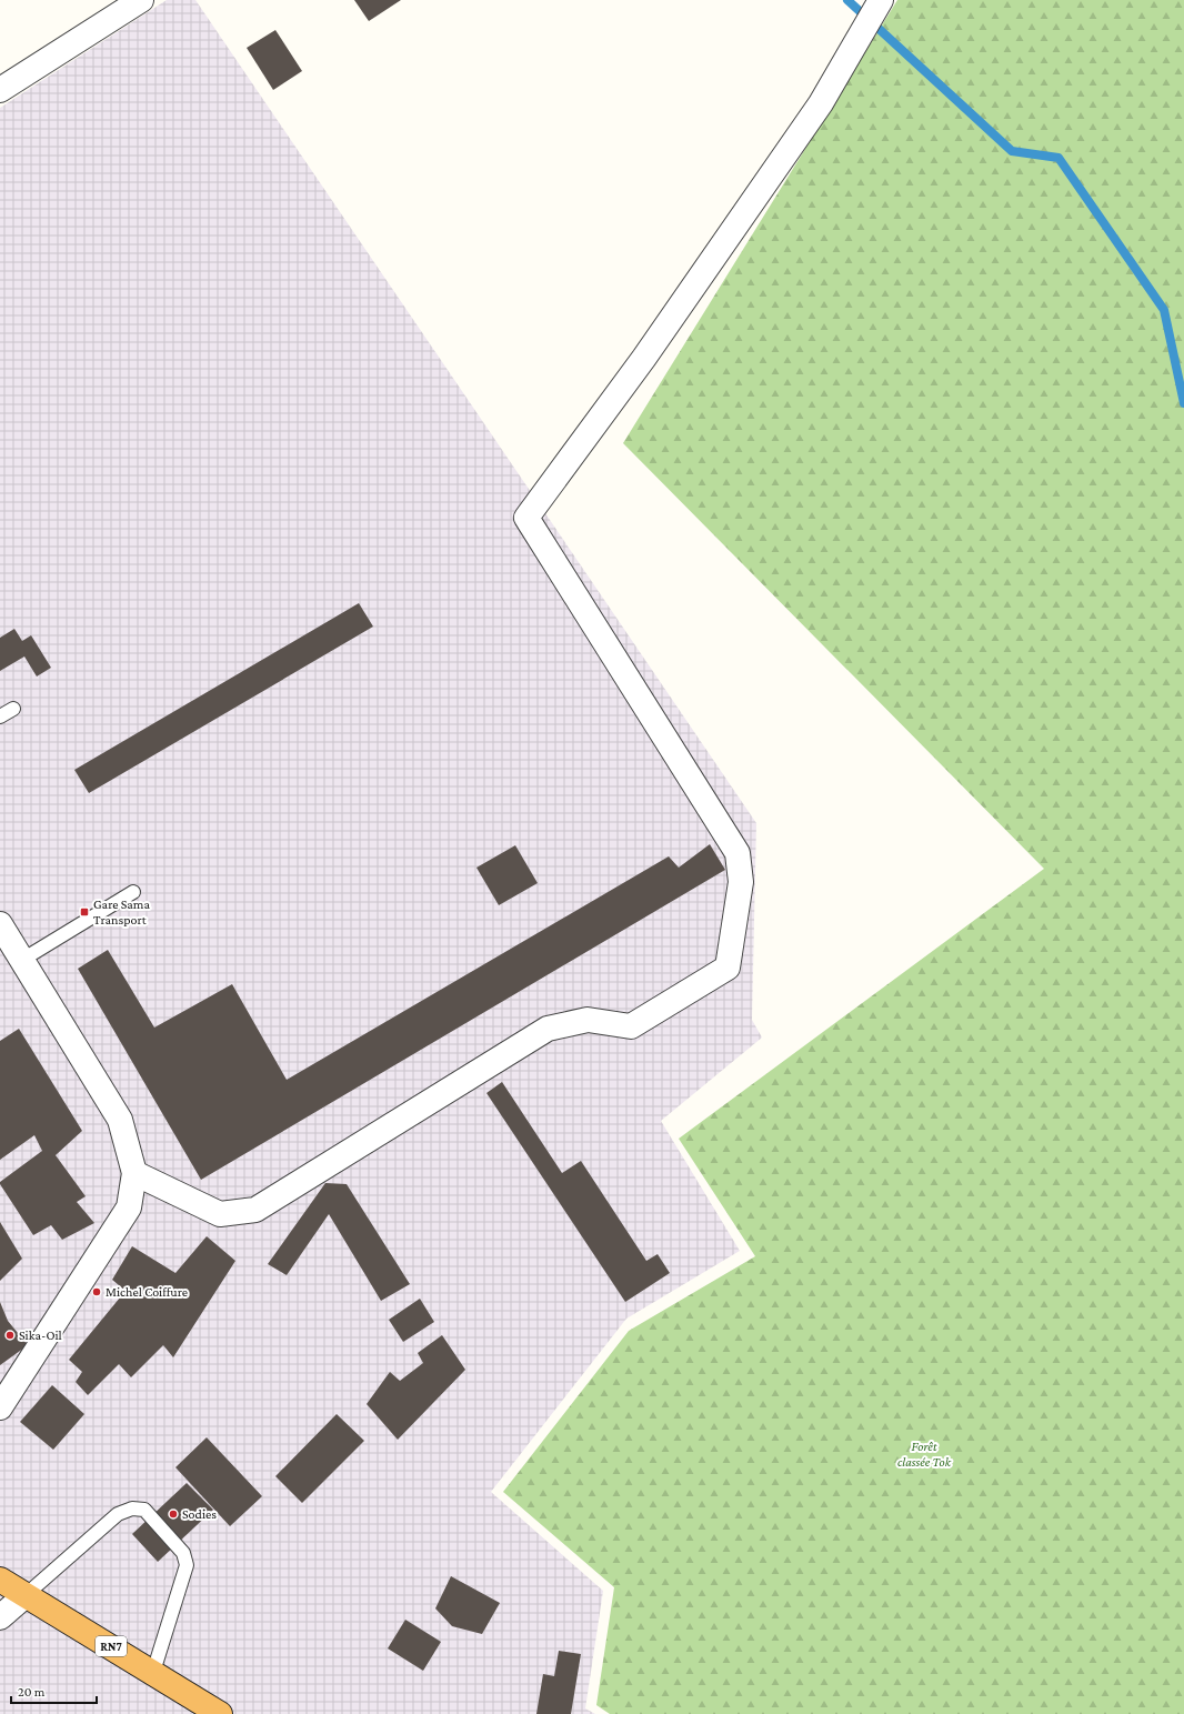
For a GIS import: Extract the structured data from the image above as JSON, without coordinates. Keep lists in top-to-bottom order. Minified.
{"streets":{"highway":["RN7"]},"parks":["Forêt classée Tok"],"places":{"transit":["Gare Sama Transport"],"other":["Michel Coiffure","Sika-Oil","Sodies"]},"scale_bar":"20 m"}
